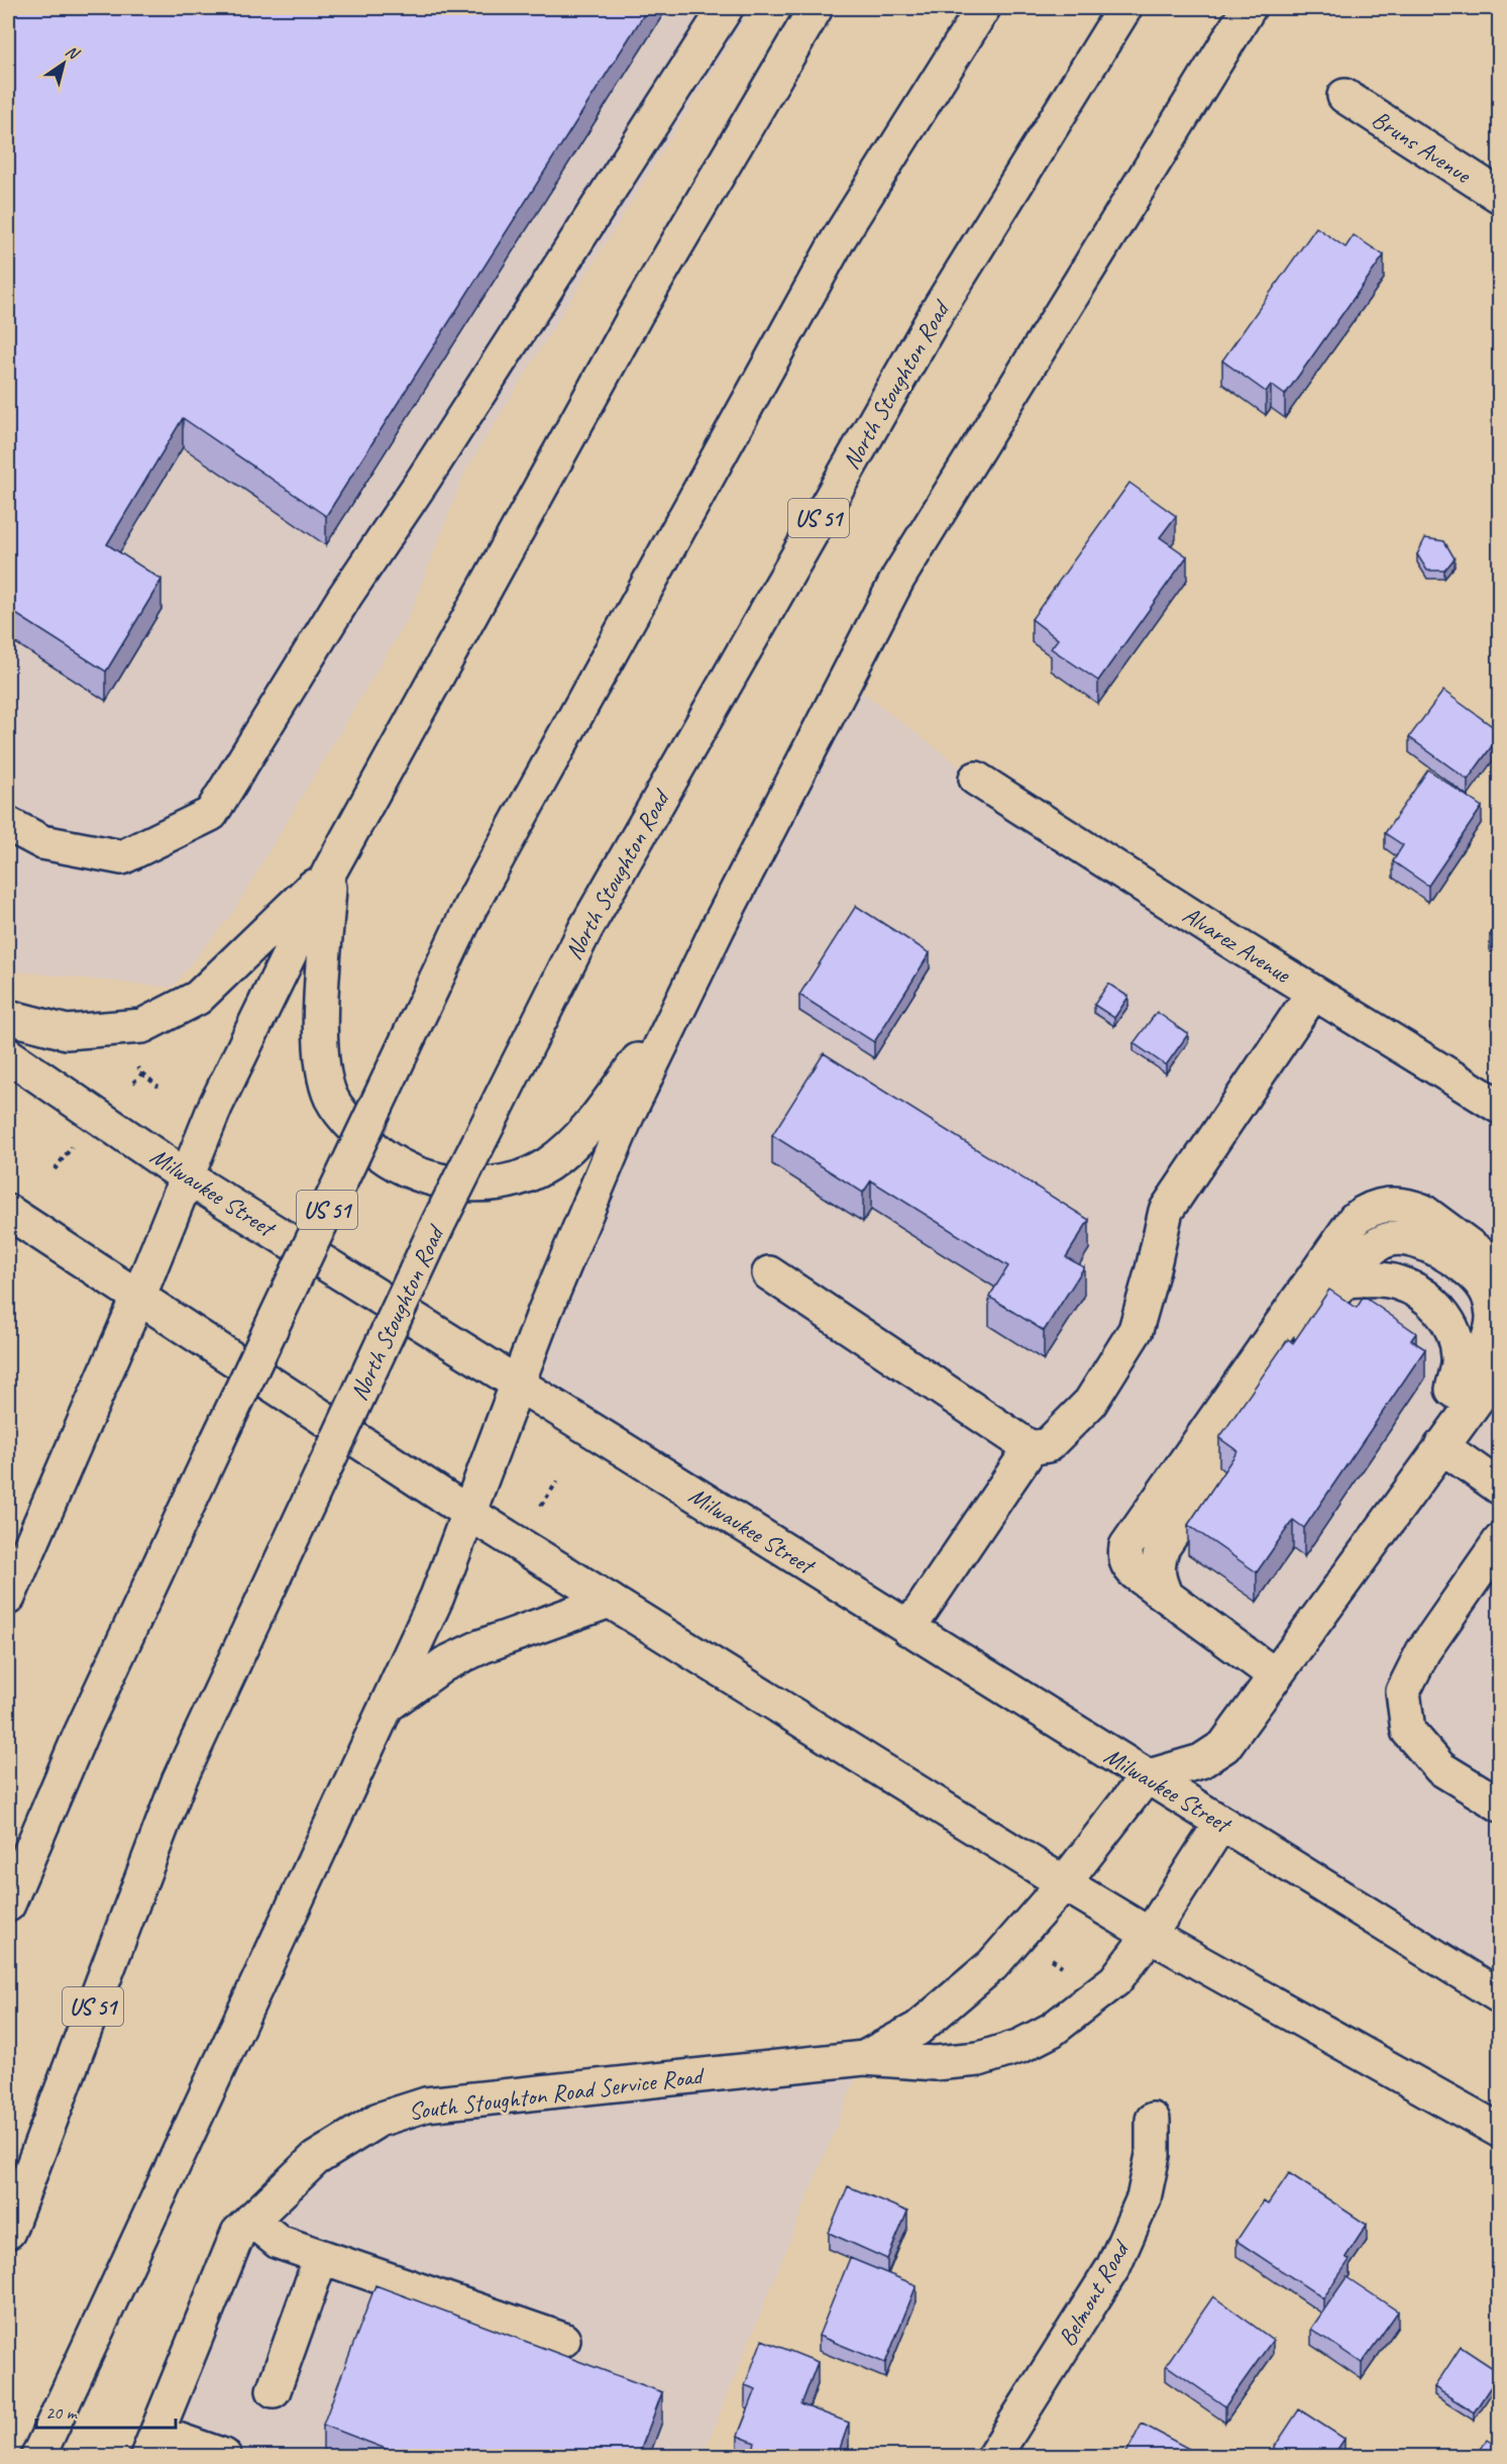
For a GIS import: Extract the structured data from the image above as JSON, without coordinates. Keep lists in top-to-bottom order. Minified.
{"streets":{"main road":["Bruns Avenue","North Stoughton Road","US 51","Alvarez Avenue","Milwaukee Street","South Stoughton Road Service Road","Belmont Road"]},"crossings":[["Milwaukee Street","South Stoughton Road Service Road"]],"scale_bar":"20 m","north":"top right"}
